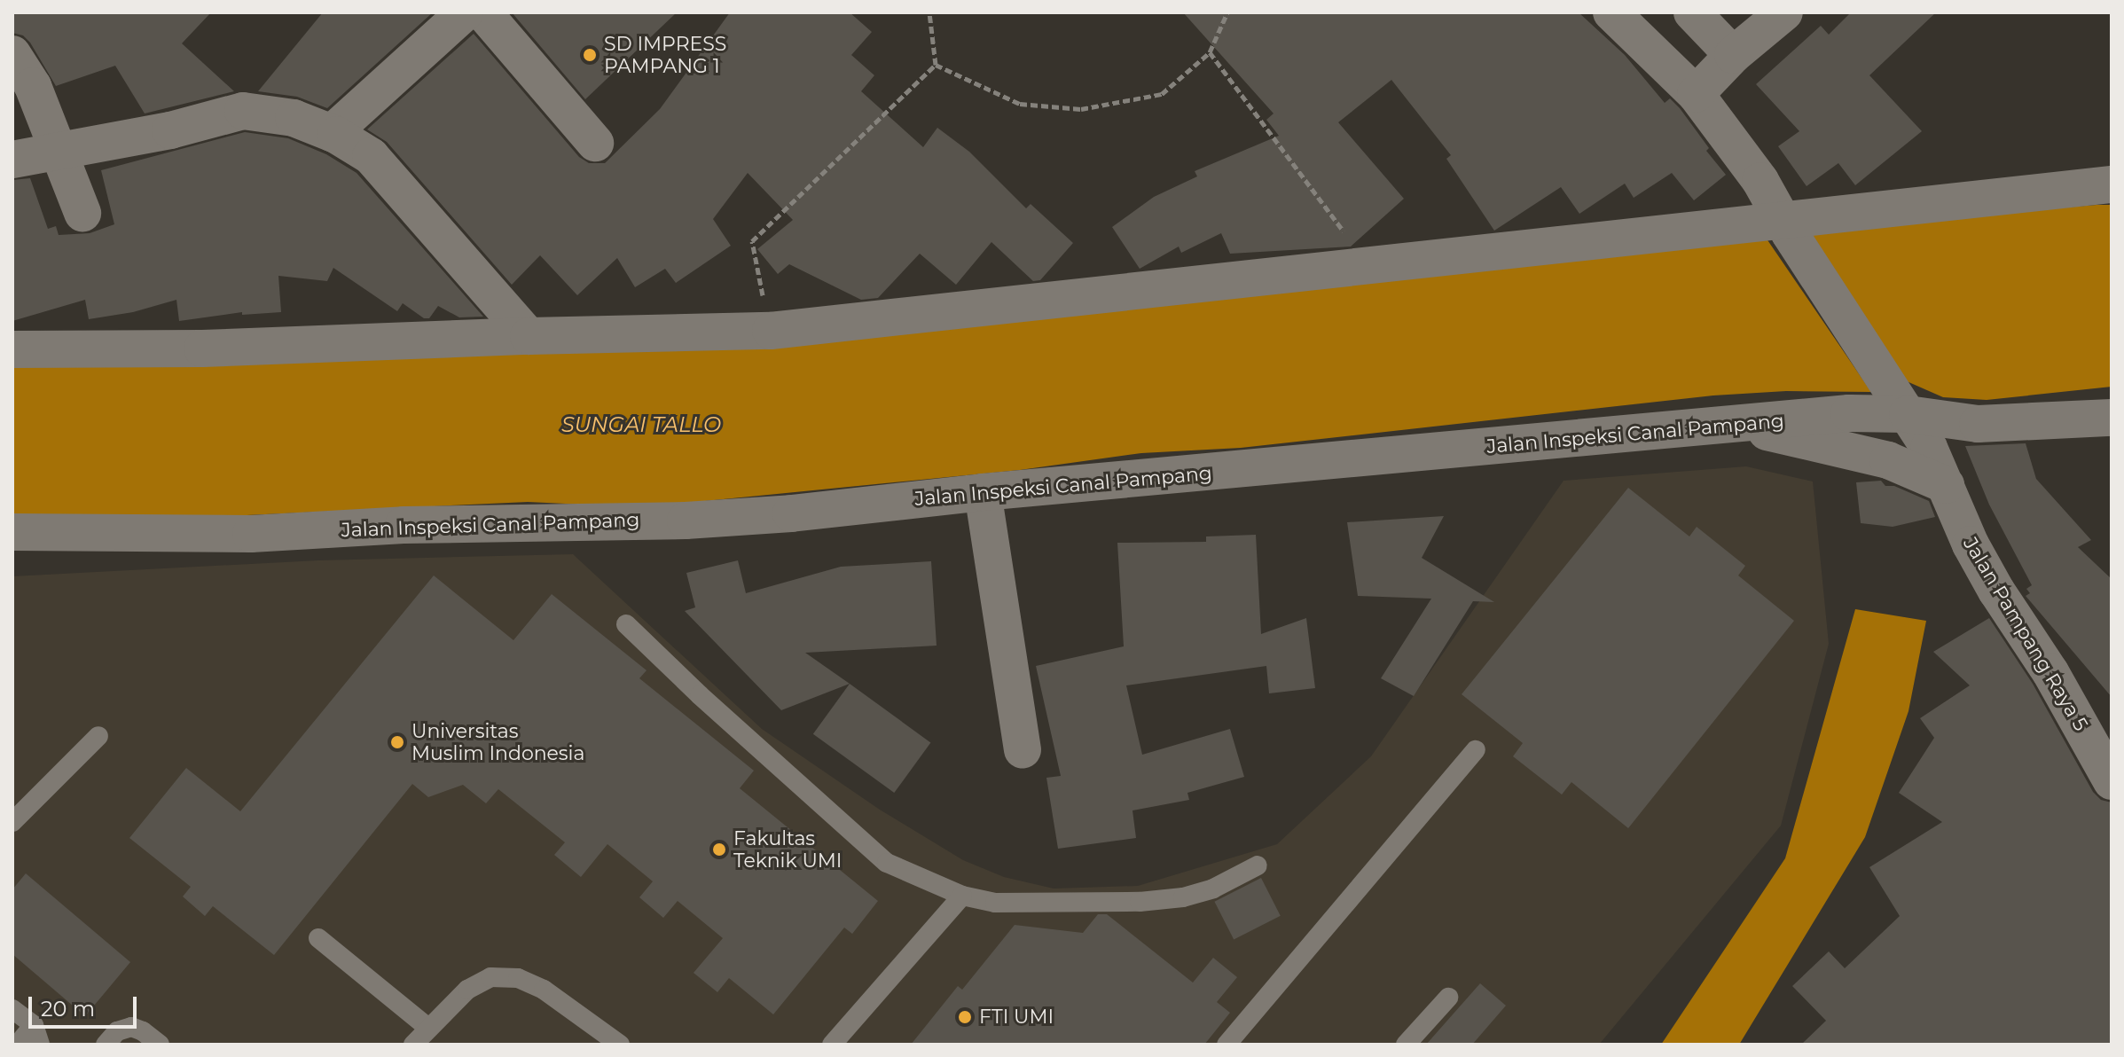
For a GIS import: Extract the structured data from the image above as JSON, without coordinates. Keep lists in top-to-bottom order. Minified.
{"streets":{"street":["Jalan Inspeksi Canal Pampang","Jalan Pampang Raya 5"]},"crossings":[["Jalan Inspeksi Canal Pampang","Jalan Pampang Raya 5"]],"water":["SUNGAI TALLO"],"places":["SD IMPRESS PAMPANG 1","Universitas Muslim Indonesia","Fakultas Teknik UMI","FTI UMI"],"scale_bar":"20 m"}
